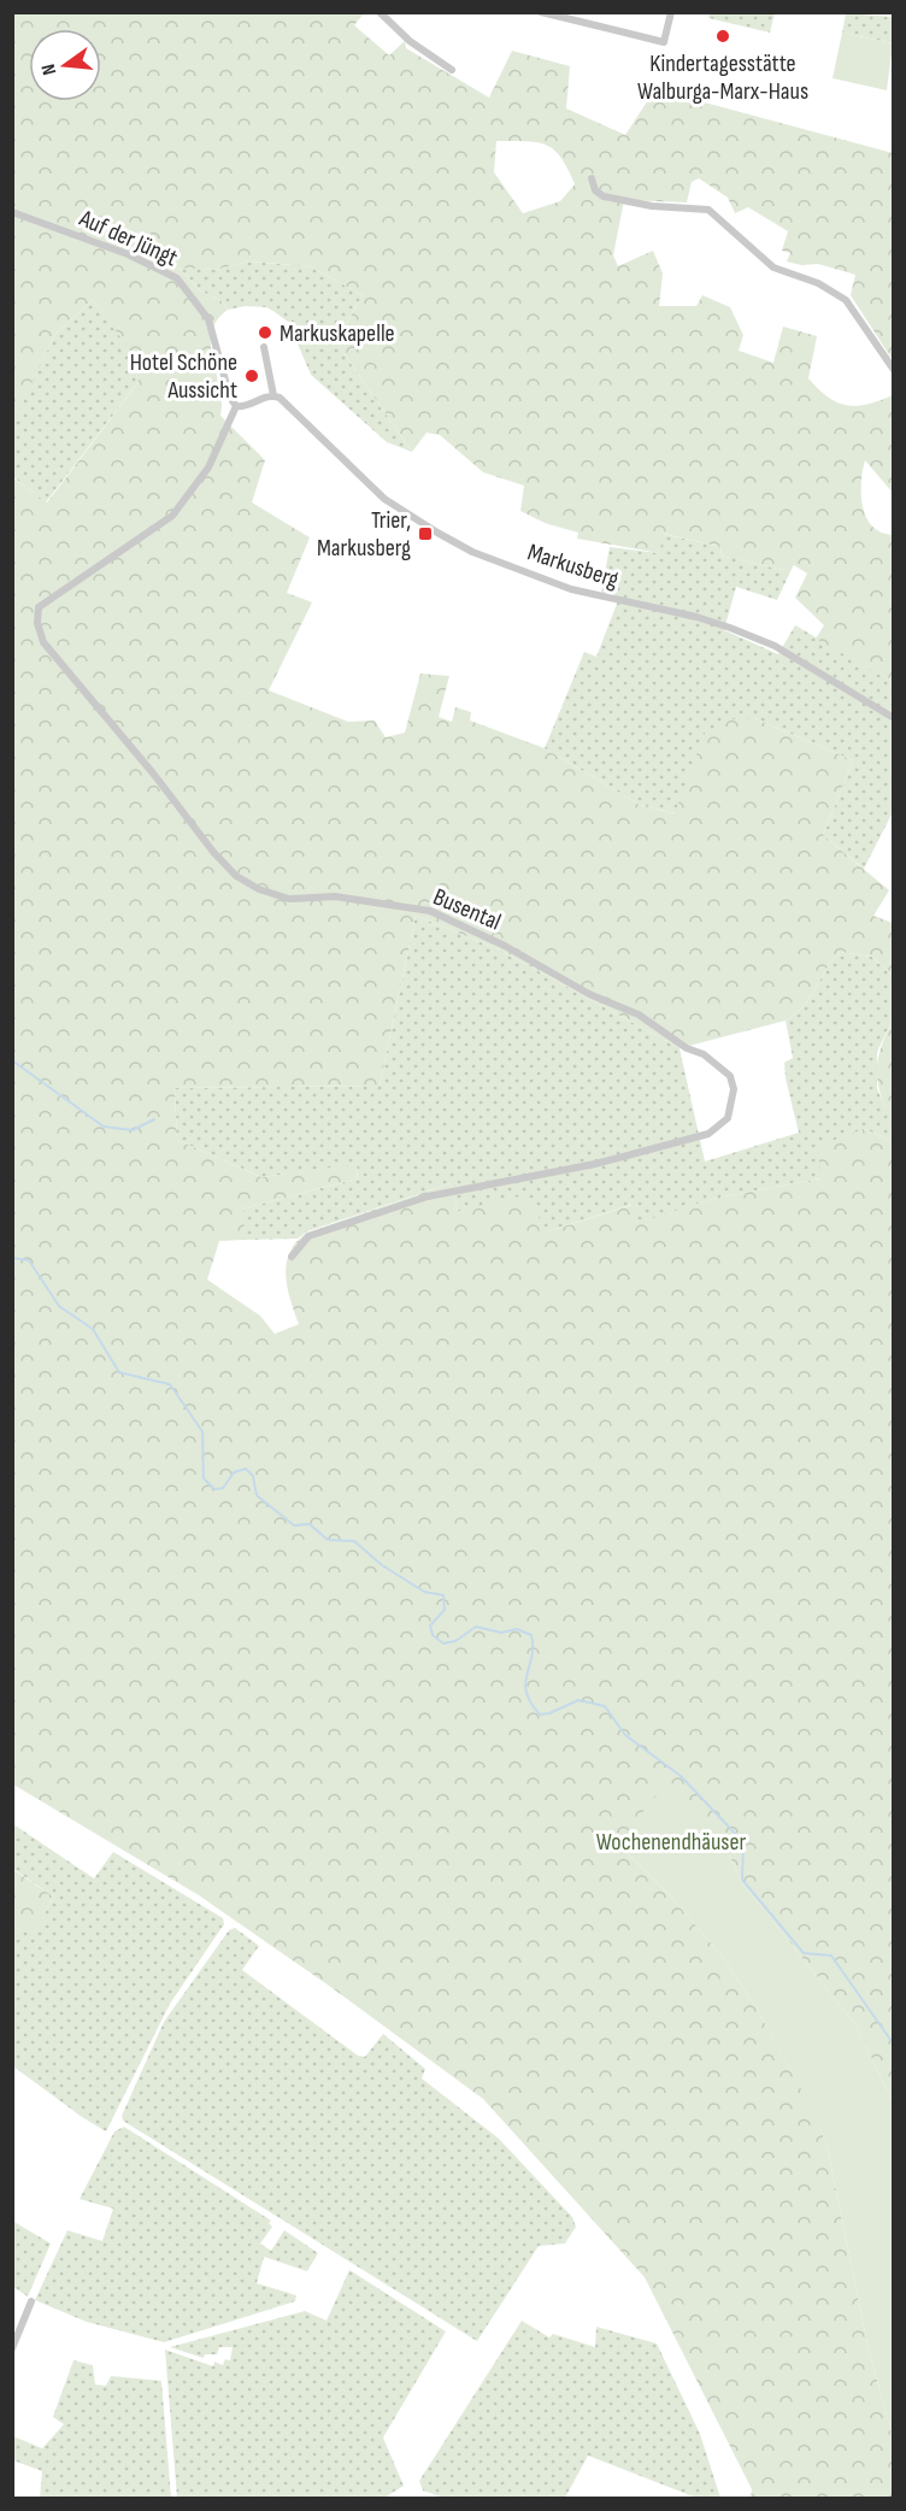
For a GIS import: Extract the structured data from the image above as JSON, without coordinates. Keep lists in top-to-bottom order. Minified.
{"streets":{"street":["Auf der Jüngt","Markusberg","Busental"]},"crossings":[["Auf der Jüngt","Busental"]],"parks":["Wochenendhäuser"],"places":{"other":["Kindertagesstätte Walburga-Marx-Haus","Markuskapelle","Hotel Schöne Aussicht"],"transit":["Trier, Markusberg"]},"north":"left"}
